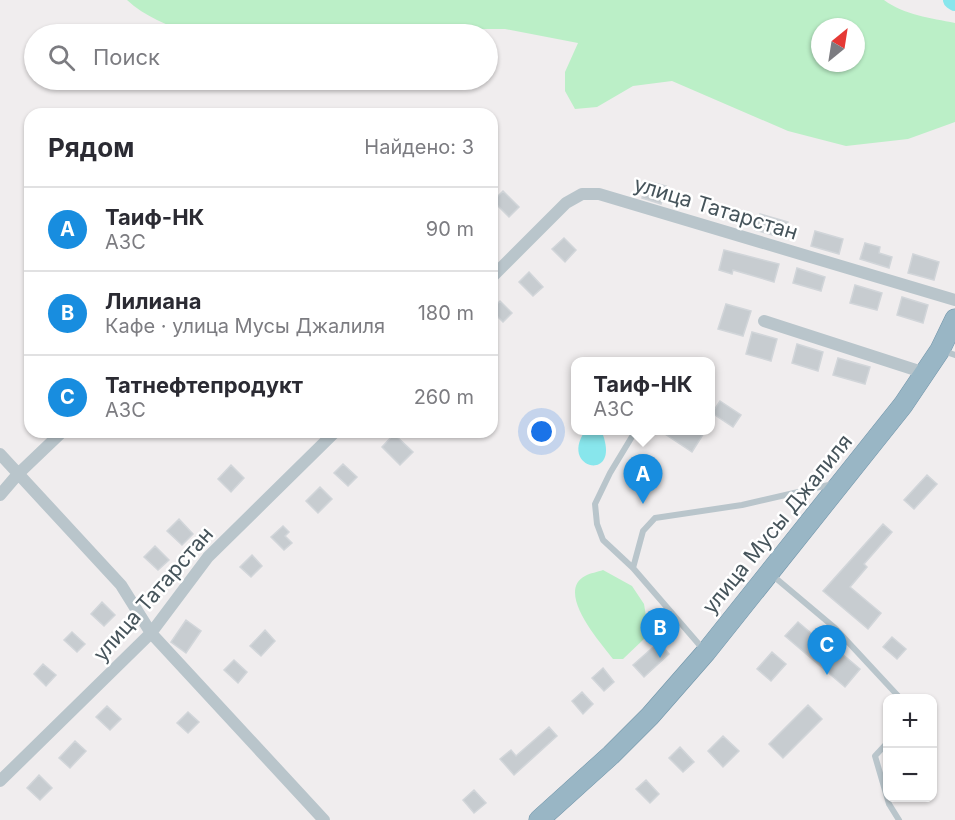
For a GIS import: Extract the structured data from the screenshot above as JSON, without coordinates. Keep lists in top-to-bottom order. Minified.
{"streets":{"highway":["улица Мусы Джалиля"],"street":["улица Татарстан"]},"north":"top right","page":{"search":"Поиск","heading":["Рядом","Найдено: 3"],"list":[{"mark":"A","name":"Таиф-НК","note":"АЗС","value":"90 m"},{"mark":"B","name":"Лилиана","note":"Кафе · улица Мусы Джалиля","value":"180 m"},{"mark":"C","name":"Татнефтепродукт","note":"АЗС","value":"260 m"}],"popup":["Таиф-НК","АЗС"],"pins":["A","B","C"],"map_buttons":["+","−"]}}
